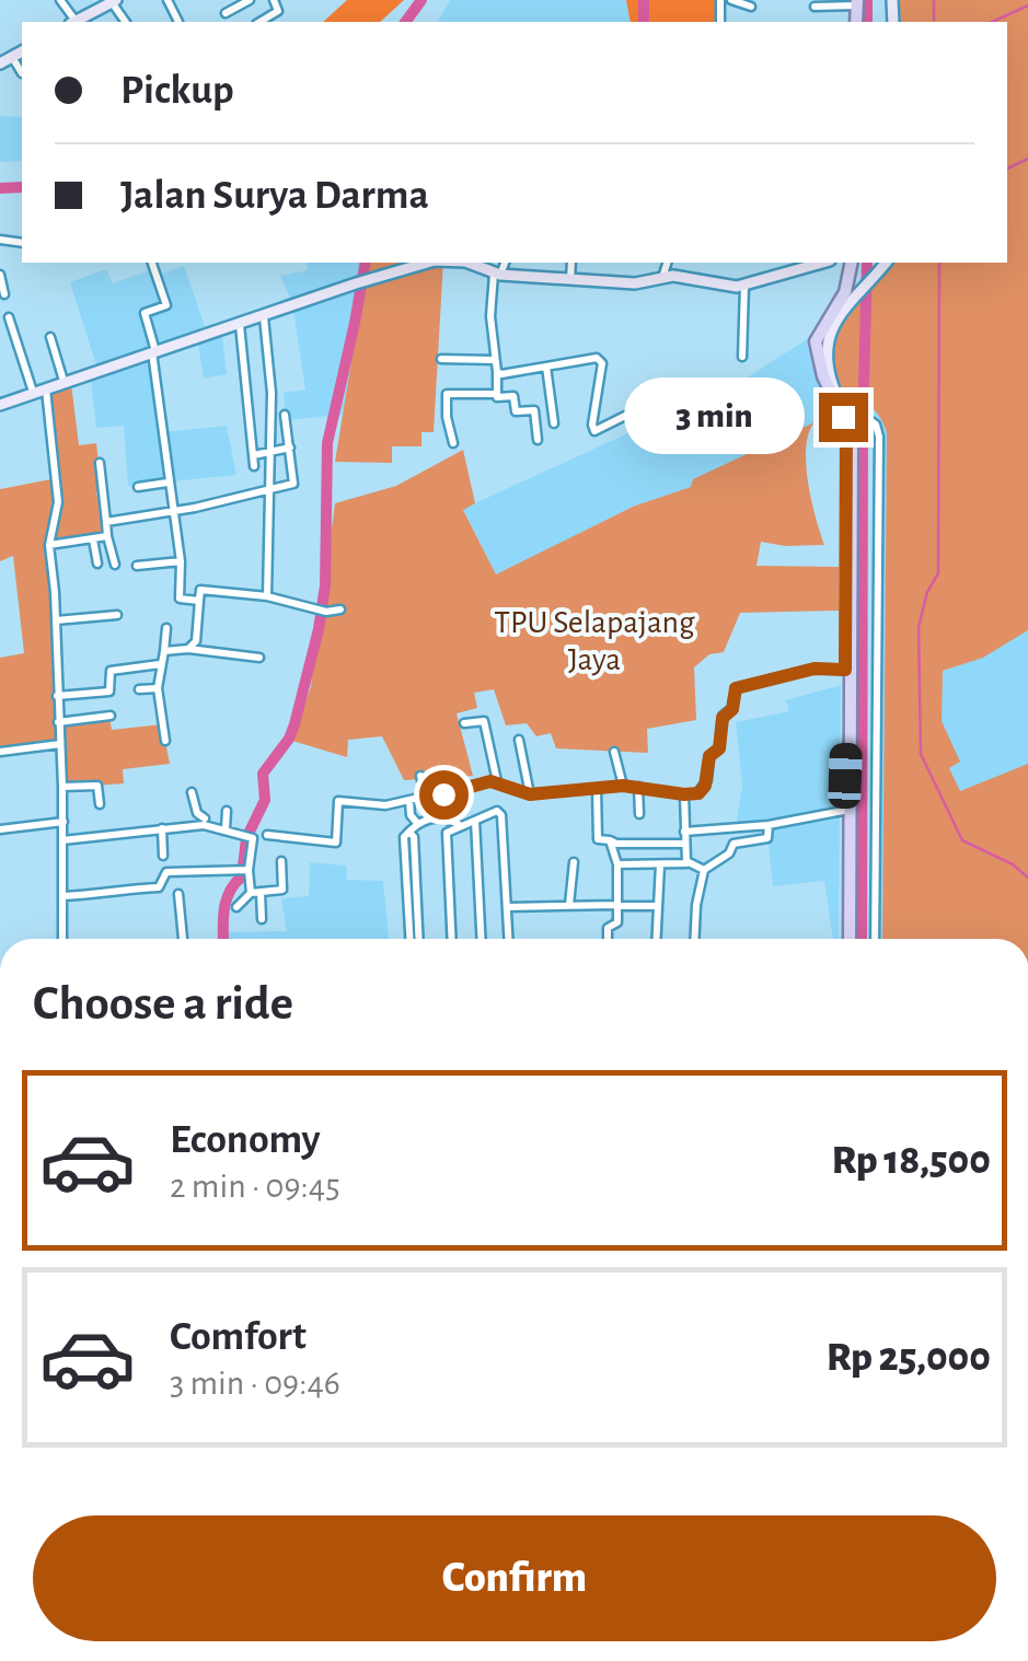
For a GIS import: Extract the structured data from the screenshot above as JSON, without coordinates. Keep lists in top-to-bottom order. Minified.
{"parks":["TPU Selapajang Jaya"],"page":{"banner":["Pickup","Jalan Surya Darma"],"bubble":"3 min","heading":"Choose a ride","list":[{"name":"Economy","note":"2 min · 09:45","value":"Rp 18,500"},{"name":"Comfort","note":"3 min · 09:46","value":"Rp 25,000"}],"buttons":"Confirm"}}
